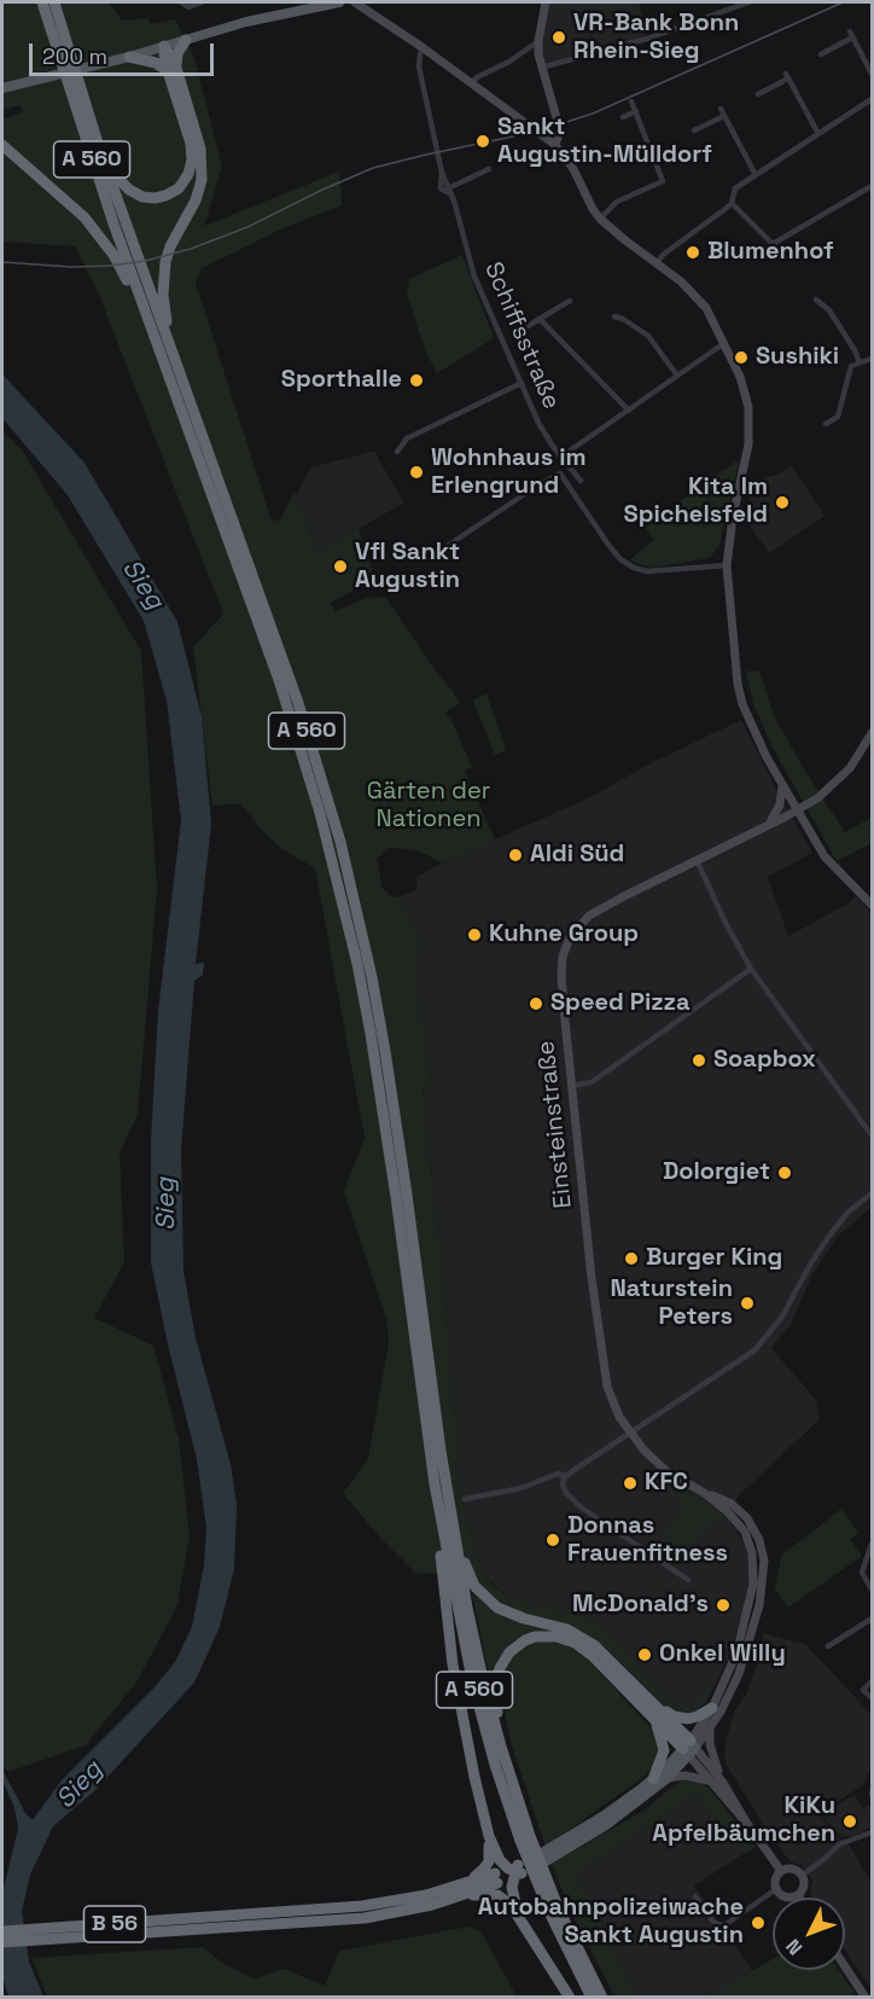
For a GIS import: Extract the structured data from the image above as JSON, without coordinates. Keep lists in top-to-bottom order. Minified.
{"streets":{"highway":["A 560","B 56"],"street":["Schiffsstraße","Einsteinstraße"]},"crossings":[["Einsteinstraße","B 56"]],"water":["Sieg"],"parks":["Gärten der Nationen"],"places":["VR-Bank Bonn Rhein-Sieg","Sankt Augustin-Mülldorf","Blumenhof","Sushiki","Sporthalle","Wohnhaus im Erlengrund","Kita Im Spichelsfeld","Vfl Sankt Augustin","Aldi Süd","Kuhne Group","Speed Pizza","Soapbox","Dolorgiet","Burger King","Naturstein Peters","KFC","Donnas Frauenfitness","McDonald's","Onkel Willy","KiKu Apfelbäumchen","Autobahnpolizeiwache Sankt Augustin"],"scale_bar":"200 m","north":"bottom left"}
